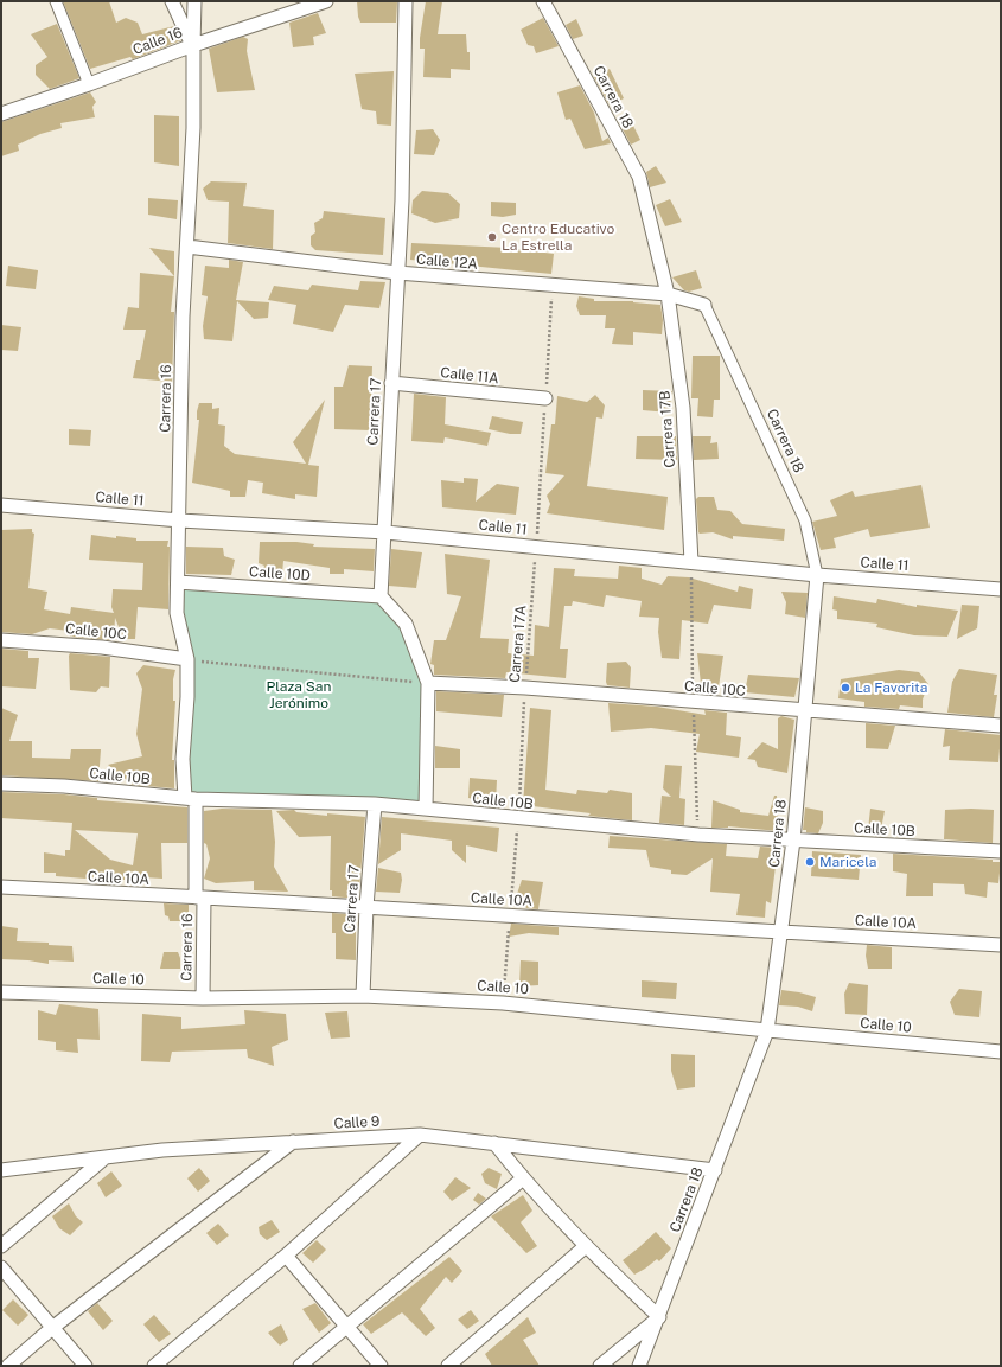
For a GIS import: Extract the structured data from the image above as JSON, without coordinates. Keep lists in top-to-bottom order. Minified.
{"streets":{"street":["Calle 16","Carrera 18","Calle 12A","Calle 11A","Carrera 16","Carrera 17","Carrera 17B","Calle 11","Calle 10D","Calle 10C","Calle 10B","Calle 10A","Calle 10","Calle 9"],"path":["Carrera 17A"]},"crossings":[["Calle 16","Carrera 16"],["Carrera 18","Calle 12A"],["Carrera 18","Carrera 17B"],["Carrera 18","Calle 11"],["Carrera 18","Calle 10C"],["Carrera 18","Calle 10B"],["Carrera 18","Calle 10A"],["Carrera 18","Calle 10"],["Carrera 18","Calle 9"],["Calle 12A","Carrera 16"],["Calle 12A","Carrera 17"],["Calle 12A","Carrera 17B"],["Calle 12A","Carrera 17A"],["Calle 11A","Carrera 17"],["Calle 11A","Carrera 17A"],["Carrera 16","Calle 11"],["Carrera 16","Calle 10D"],["Carrera 16","Calle 10C"],["Carrera 16","Calle 10B"],["Carrera 16","Calle 10A"],["Carrera 16","Calle 10"],["Carrera 17","Calle 11"],["Carrera 17","Calle 10D"],["Carrera 17","Calle 10B"],["Carrera 17","Calle 10A"],["Carrera 17","Calle 10"],["Carrera 17B","Calle 11"],["Calle 11","Carrera 17A"],["Calle 10C","Carrera 17A"],["Carrera 17A","Calle 10B"],["Carrera 17A","Calle 10A"],["Carrera 17A","Calle 10"]],"parks":["Plaza San Jerónimo"],"places":["Centro Educativo La Estrella","La Favorita","Maricela"]}
